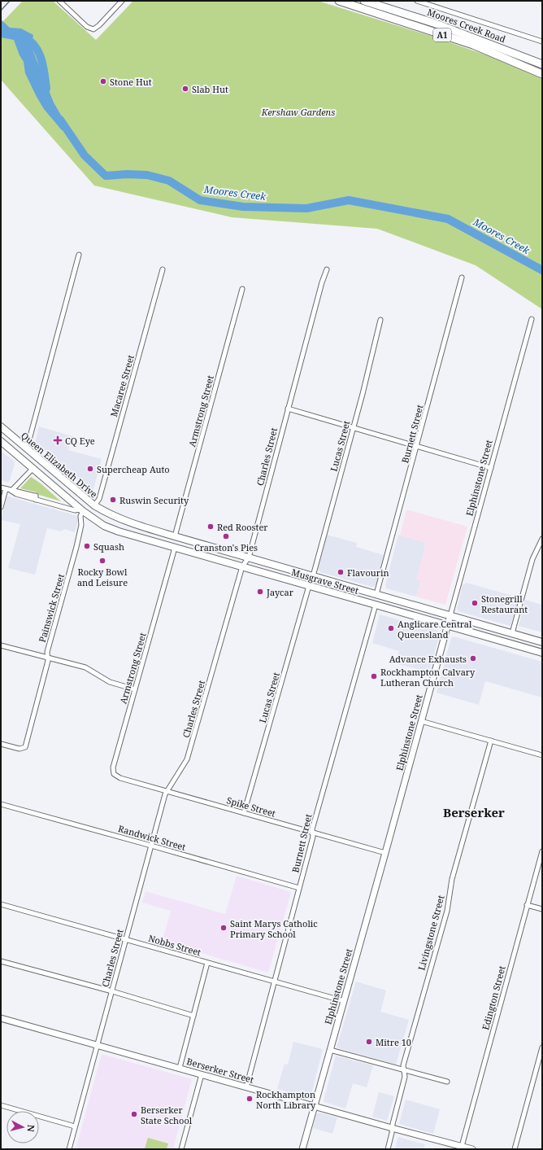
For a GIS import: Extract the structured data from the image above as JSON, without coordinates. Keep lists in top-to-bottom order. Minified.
{"streets":{"highway":["Moores Creek Road","A1"],"main road":["Queen Elizabeth Drive","Musgrave Street"],"street":["Macaree Street","Armstrong Street","Burnett Street","Lucas Street","Charles Street","Elphinstone Street","Painswick Street","Spike Street","Randwick Street","Livingstone Street","Nobbs Street","Edington Street","Berserker Street"]},"crossings":[["Macaree Street","Queen Elizabeth Drive"],["Armstrong Street","Musgrave Street"],["Armstrong Street","Spike Street"],["Burnett Street","Musgrave Street"],["Burnett Street","Spike Street"],["Burnett Street","Randwick Street"],["Burnett Street","Nobbs Street"],["Burnett Street","Berserker Street"],["Lucas Street","Musgrave Street"],["Lucas Street","Spike Street"],["Charles Street","Musgrave Street"],["Charles Street","Spike Street"],["Charles Street","Randwick Street"],["Charles Street","Nobbs Street"],["Charles Street","Berserker Street"],["Queen Elizabeth Drive","Musgrave Street"],["Elphinstone Street","Musgrave Street"],["Elphinstone Street","Spike Street"],["Elphinstone Street","Nobbs Street"],["Elphinstone Street","Berserker Street"],["Musgrave Street","Painswick Street"],["Livingstone Street","Berserker Street"],["Edington Street","Berserker Street"]],"districts":["Berserker"],"water":["Moores Creek"],"parks":["Kershaw Gardens"],"places":{"other":["Stone Hut","Slab Hut","Supercheap Auto","Ruswin Security","Red Rooster","Cranston's Pies","Squash","Rocky Bowl and Leisure","Flavourin","Jaycar","Stonegrill Restaurant","Anglicare Central Queensland","Advance Exhausts","Rockhampton Calvary Lutheran Church","Saint Marys Catholic Primary School","Mitre 10","Rockhampton North Library","Berserker State School"],"health":["CQ Eye"]},"north":"right"}
